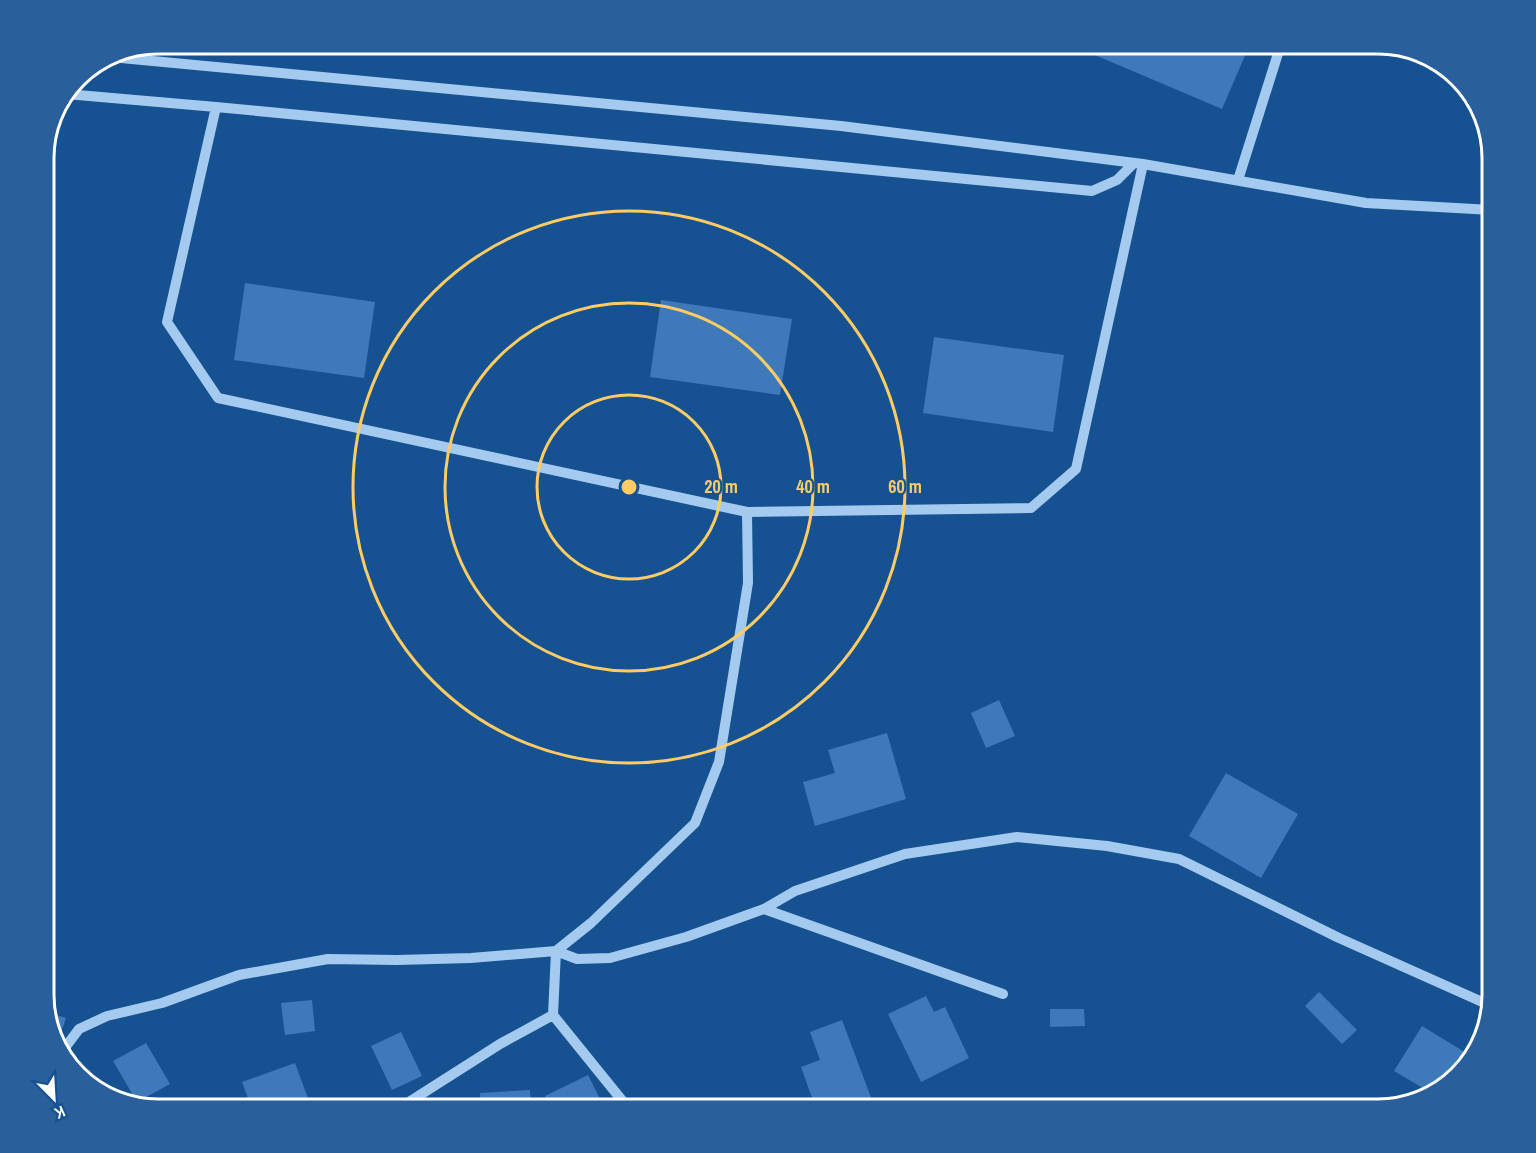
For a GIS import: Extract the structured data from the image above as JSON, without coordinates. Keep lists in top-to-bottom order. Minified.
{"north":"bottom right","rings":["20 m","40 m","60 m"]}
